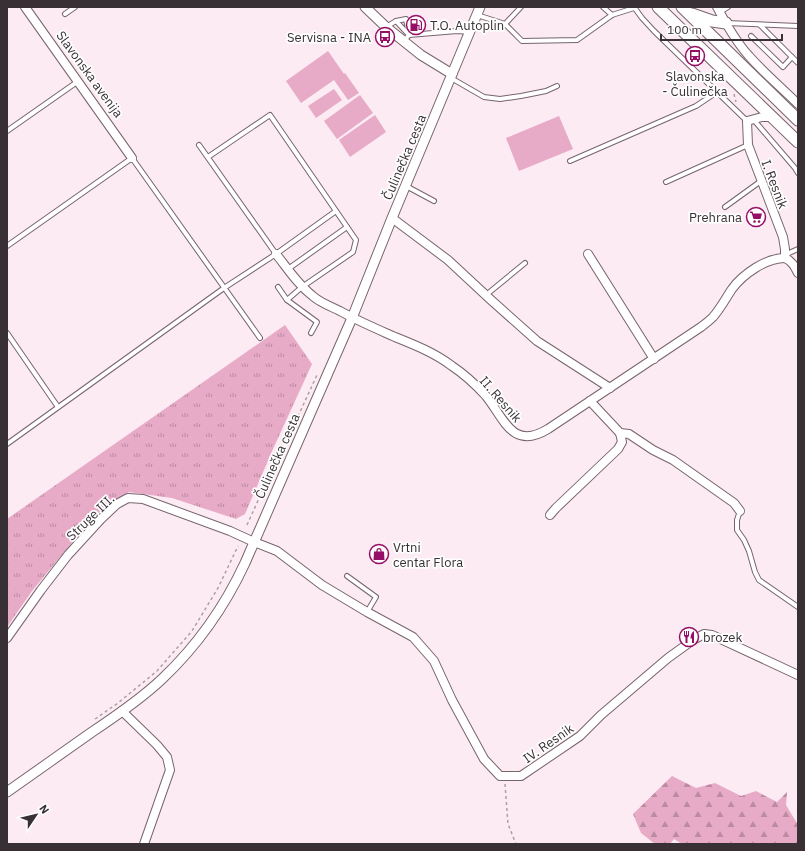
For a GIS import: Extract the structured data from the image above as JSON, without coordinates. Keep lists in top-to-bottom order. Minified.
{"streets":{"street":["Slavonska avenija","Čulinečka cesta","I. Resnik","II. Resnik","Struge III.","IV. Resnik"]},"crossings":[["Čulinečka cesta","II. Resnik"],["Čulinečka cesta","Struge III."],["I. Resnik","II. Resnik"]],"places":{"fuel station":["T.O. Autoplin"],"bus stop":["Servisna - INA","Slavonska - Čulinečka"],"supermarket":["Prehrana"],"shop":["Vrtni centar Flora"],"restaurant":["brozek"]},"scale_bar":"100 m","north":"top right"}
